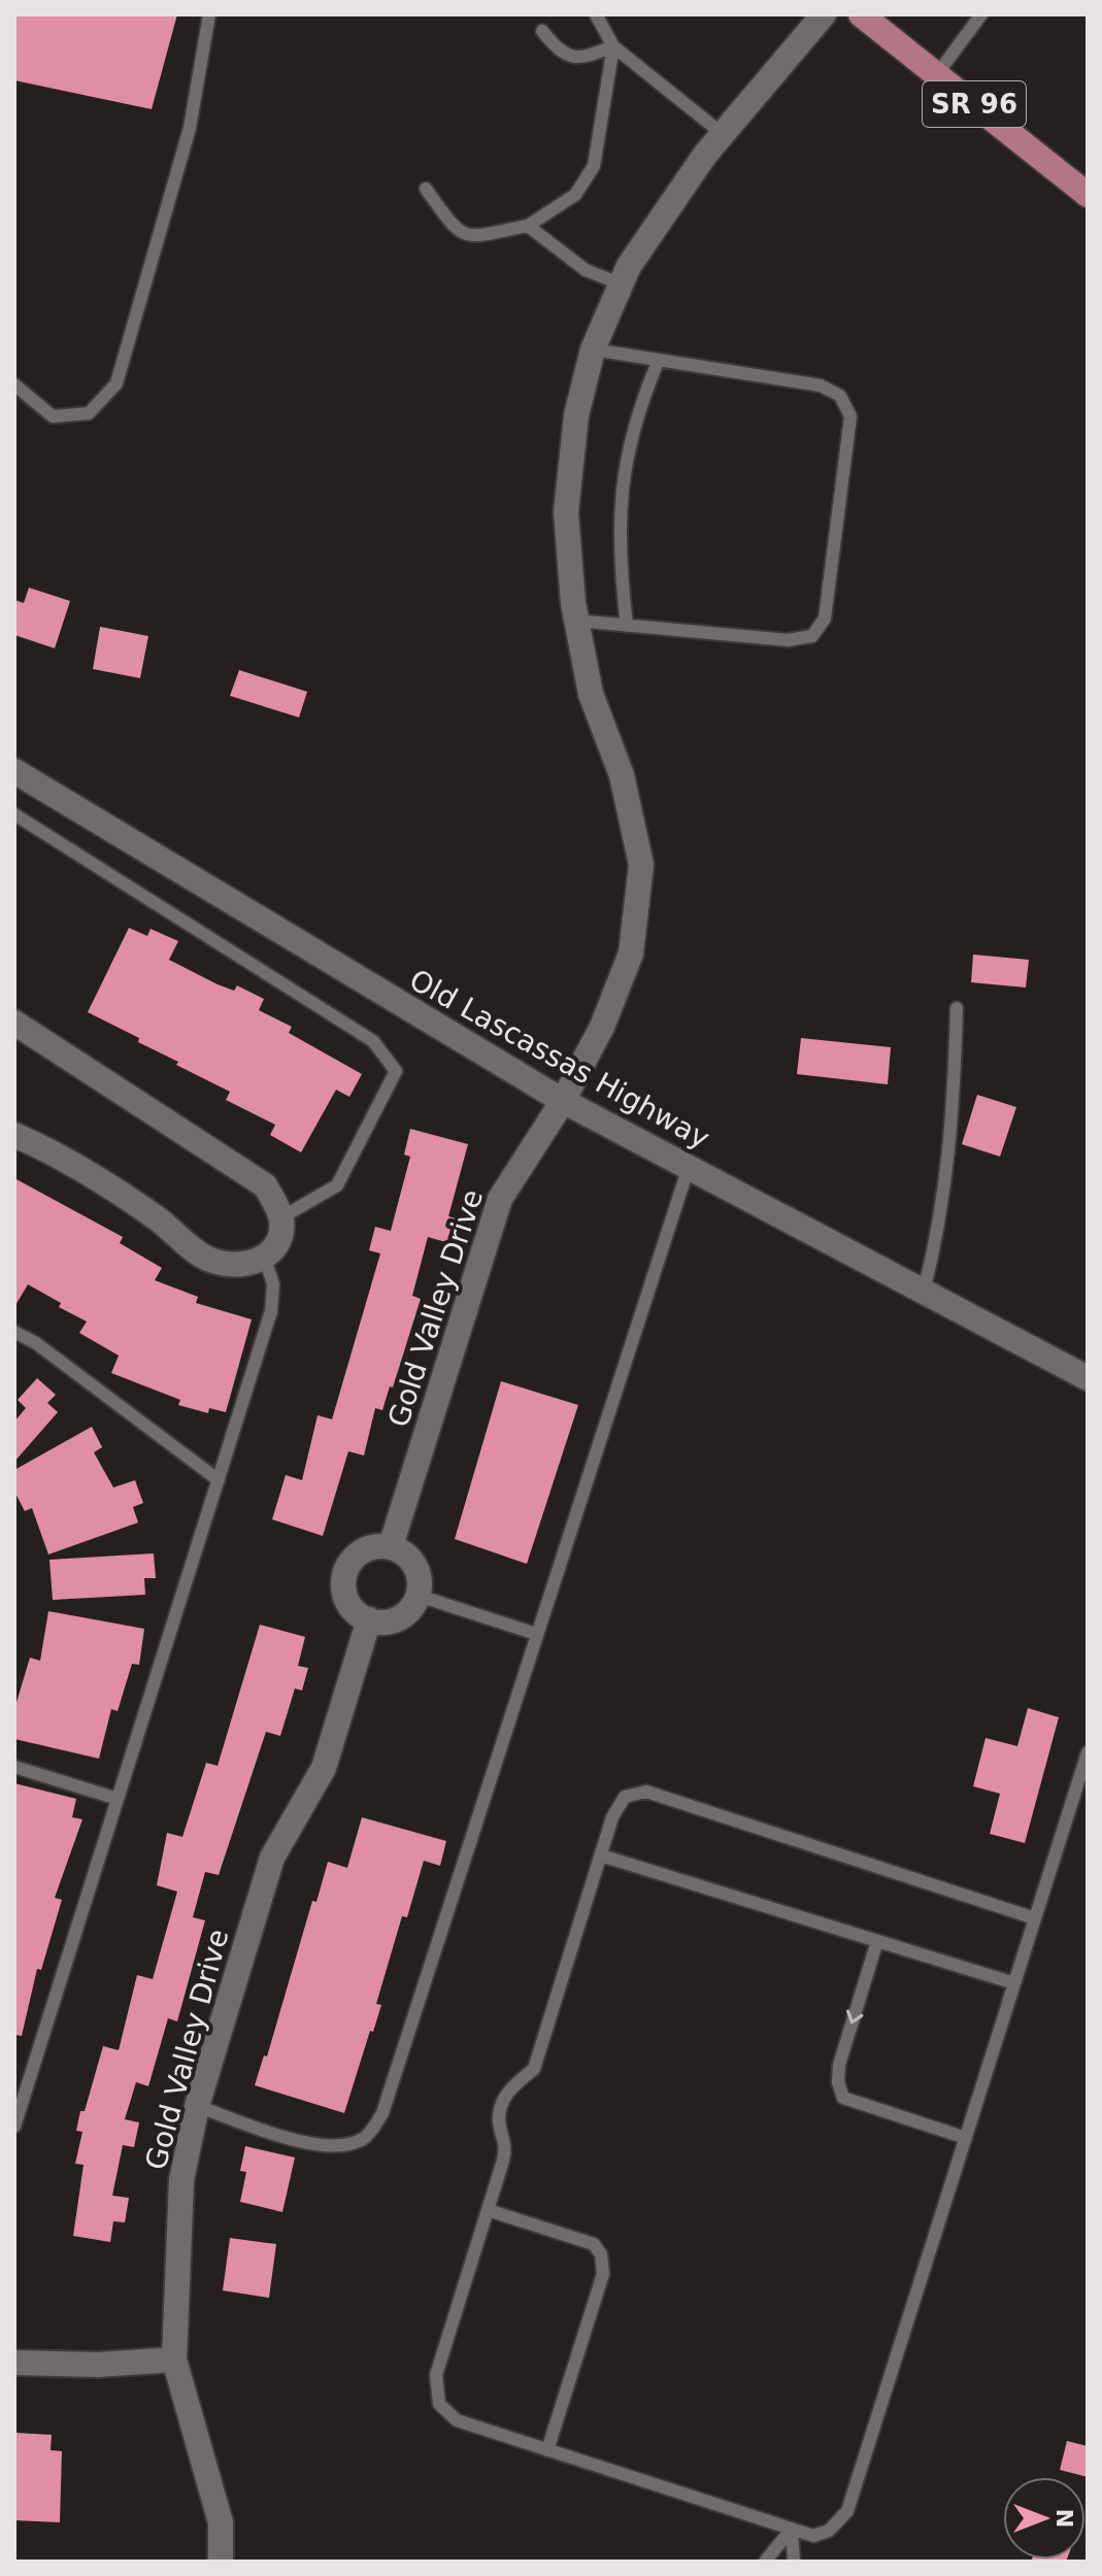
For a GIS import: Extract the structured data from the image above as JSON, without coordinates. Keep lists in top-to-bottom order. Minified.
{"streets":{"main road":["SR 96"],"street":["Old Lascassas Highway","Gold Valley Drive"]},"crossings":[["Old Lascassas Highway","Gold Valley Drive"]],"north":"right"}
